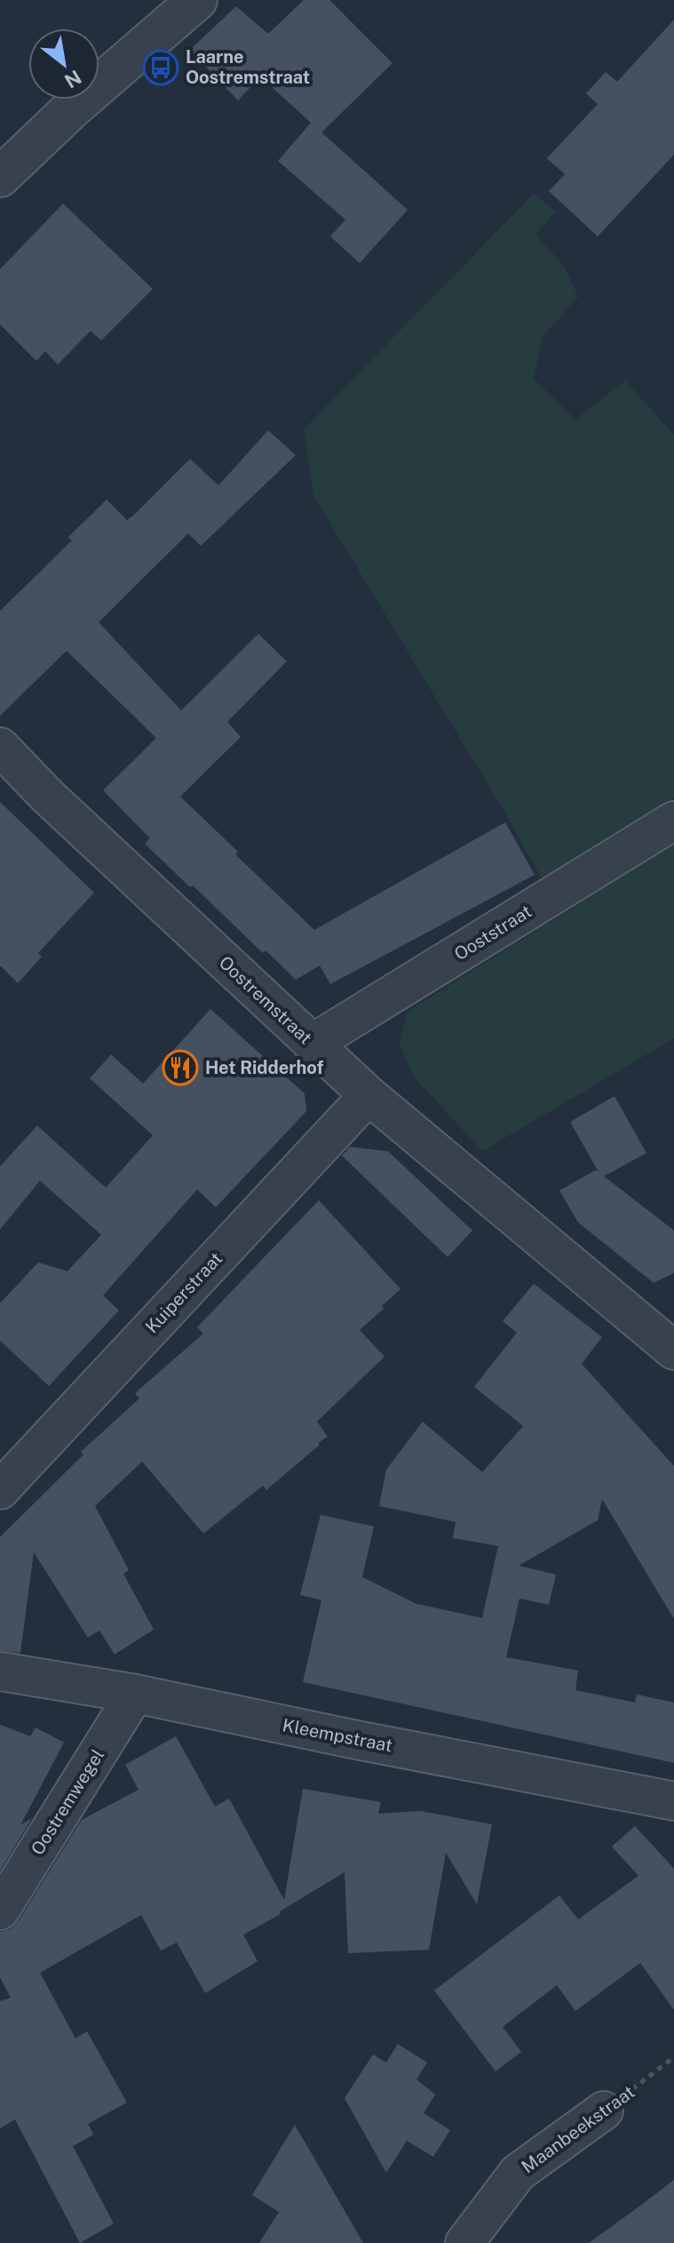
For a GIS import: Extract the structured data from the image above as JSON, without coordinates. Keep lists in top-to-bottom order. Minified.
{"streets":{"street":["Ooststraat","Oostremstraat","Kuiperstraat","Kleempstraat","Oostremwegel","Maanbeekstraat"]},"crossings":[["Ooststraat","Oostremstraat"],["Oostremstraat","Kuiperstraat"],["Kleempstraat","Oostremwegel"]],"places":{"bus stop":["Laarne Oostremstraat"],"restaurant":["Het Ridderhof"]},"north":"bottom right"}
